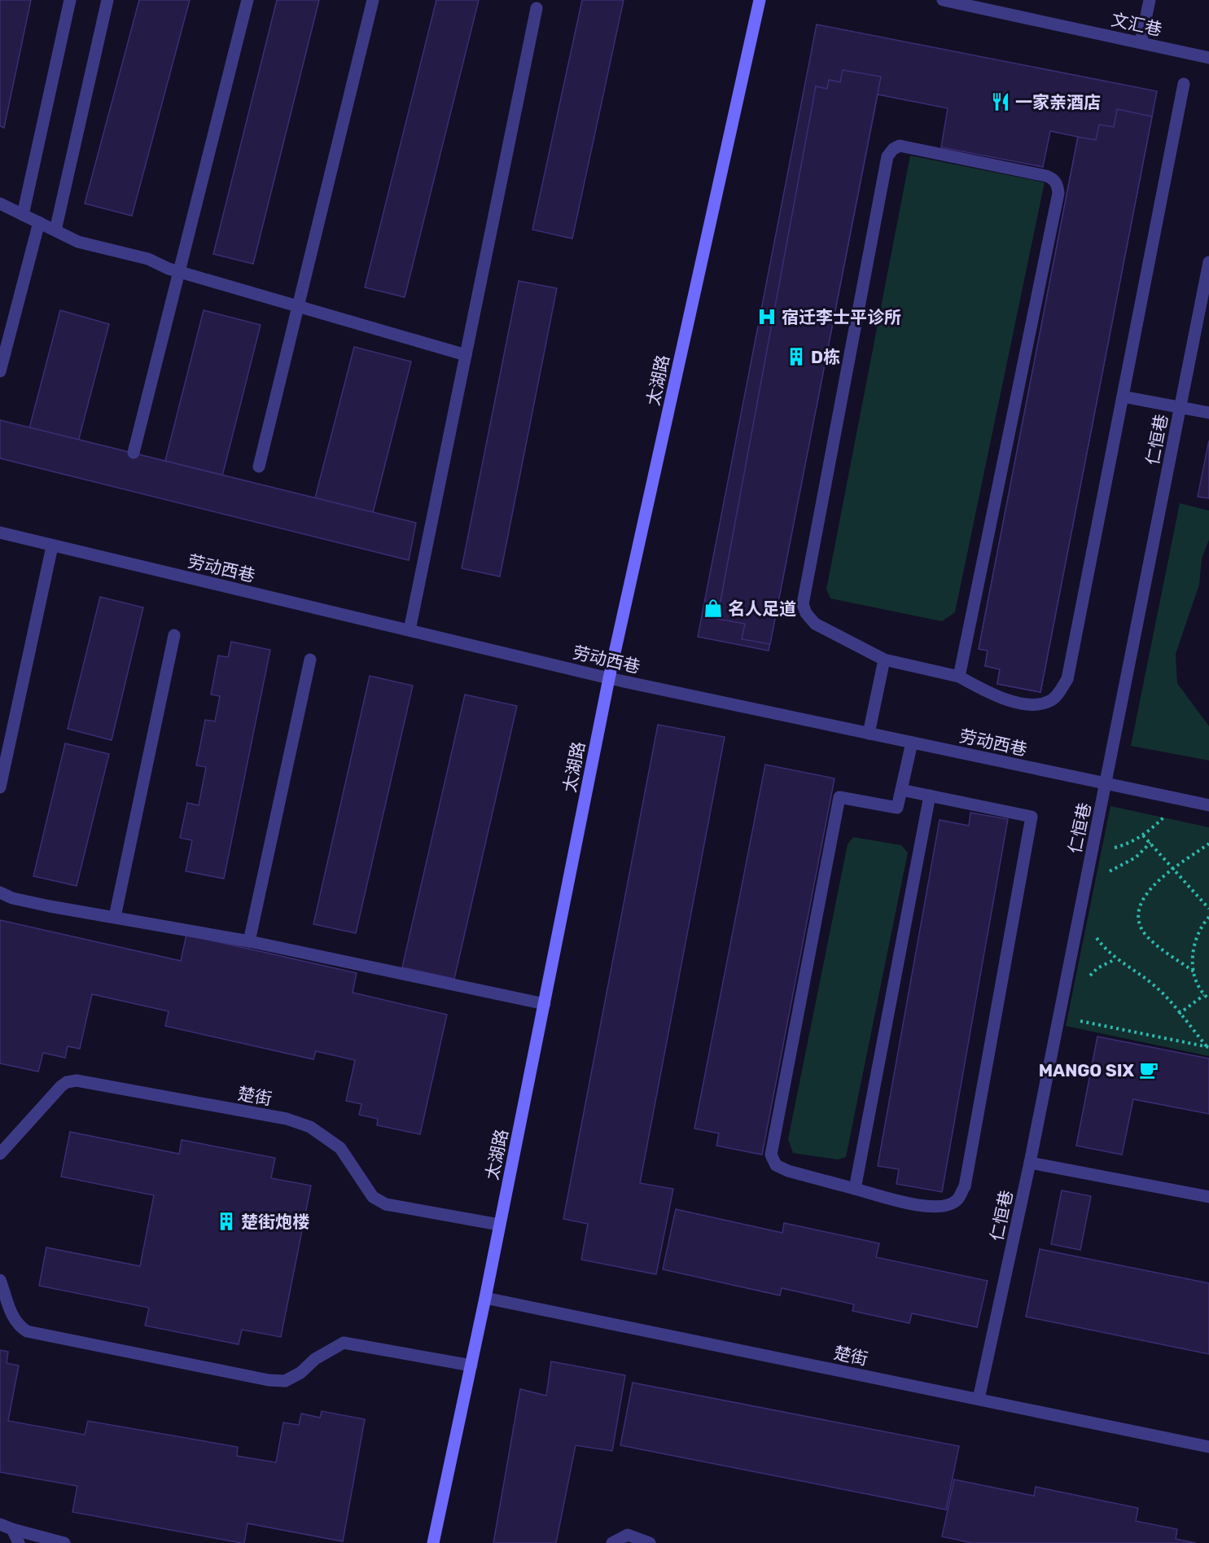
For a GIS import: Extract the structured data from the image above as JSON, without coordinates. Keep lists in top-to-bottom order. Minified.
{"streets":{"street":["文汇巷","太湖路","仁恒巷","劳动西巷","楚街"]},"crossings":[["太湖路","劳动西巷"],["太湖路","楚街"],["仁恒巷","劳动西巷"],["仁恒巷","楚街"]],"places":{"restaurant":["一家亲酒店"],"hospital":["宿迁李士平诊所"],"building":["D栋","楚街炮楼"],"shop":["名人足道"],"cafe":["MANGO SIX"]}}
